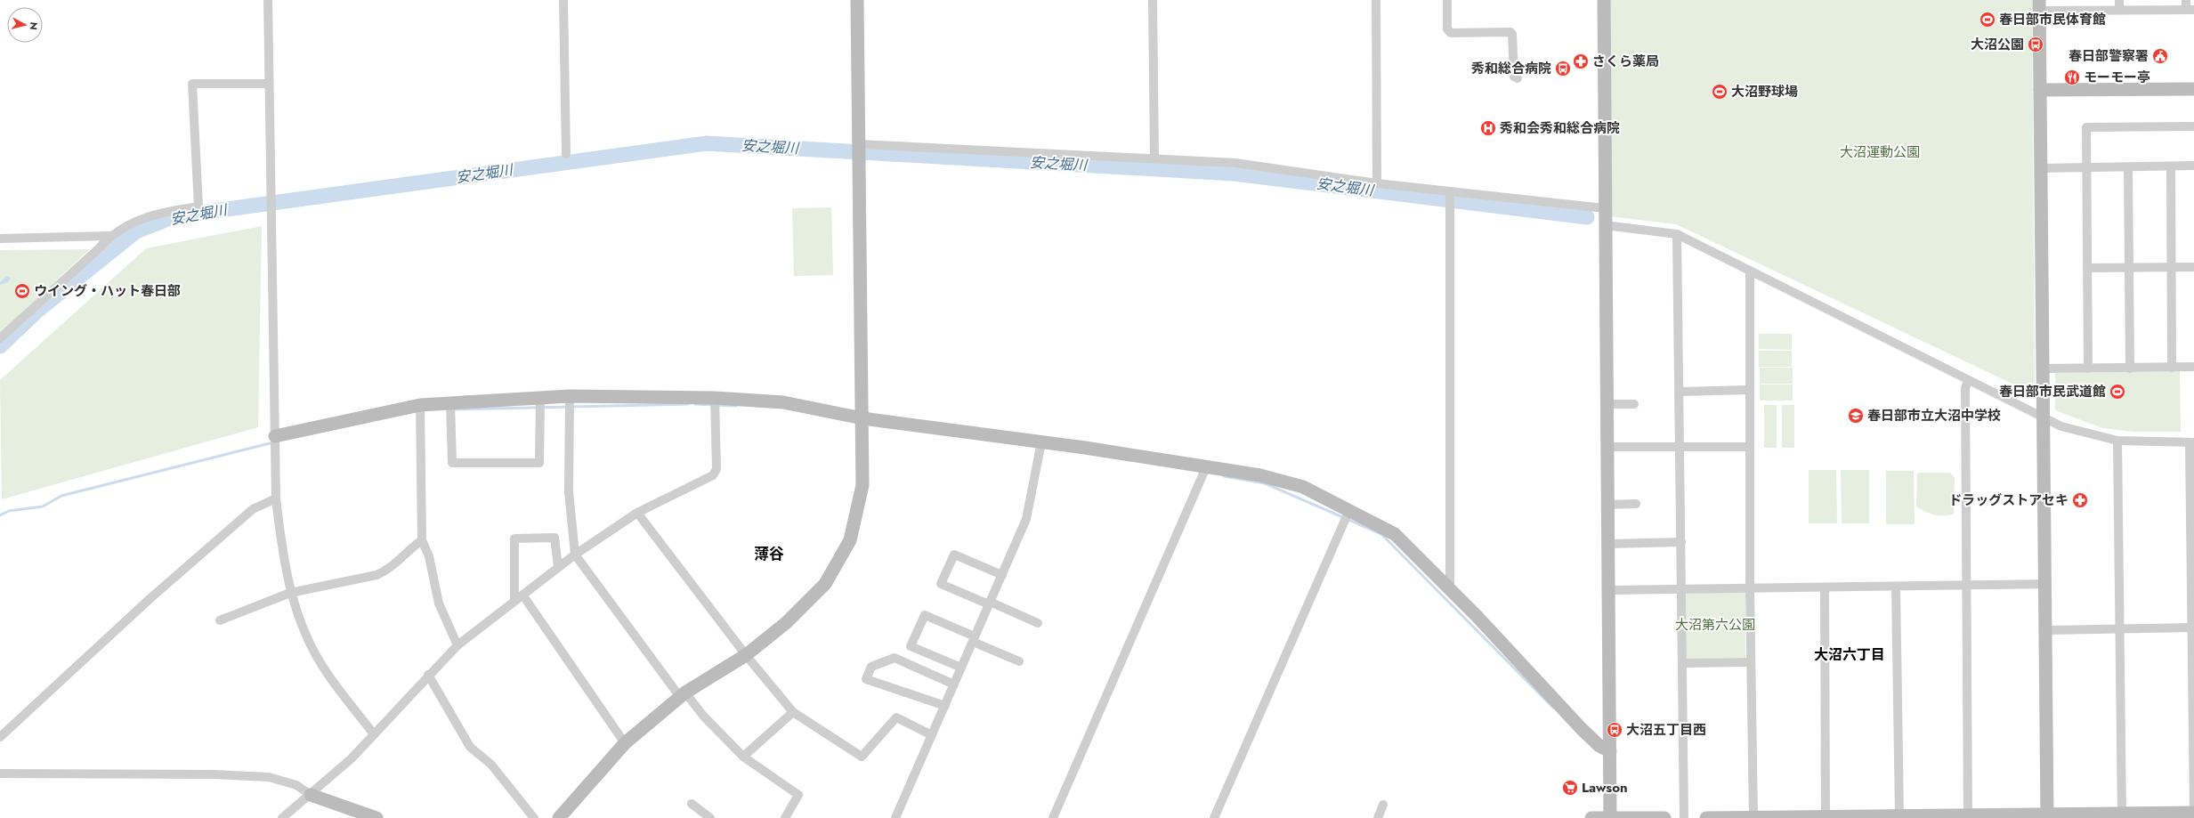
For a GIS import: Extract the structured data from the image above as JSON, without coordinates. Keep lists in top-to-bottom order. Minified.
{"districts":["薄谷","大沼六丁目"],"water":["安之堀川"],"parks":["大沼運動公園","大沼第六公園"],"places":{"sports":["春日部市民体育館","大沼野球場","ウイング・ハット春日部","春日部市民武道館"],"bus stop":["大沼公園","秀和総合病院","大沼五丁目西"],"public building":["春日部警察署"],"pharmacy":["さくら薬局","ドラッグストアセキ"],"restaurant":["モーモー亭"],"hospital":["秀和会秀和総合病院"],"school or university":["春日部市立大沼中学校"],"supermarket":["Lawson"]},"north":"right"}
